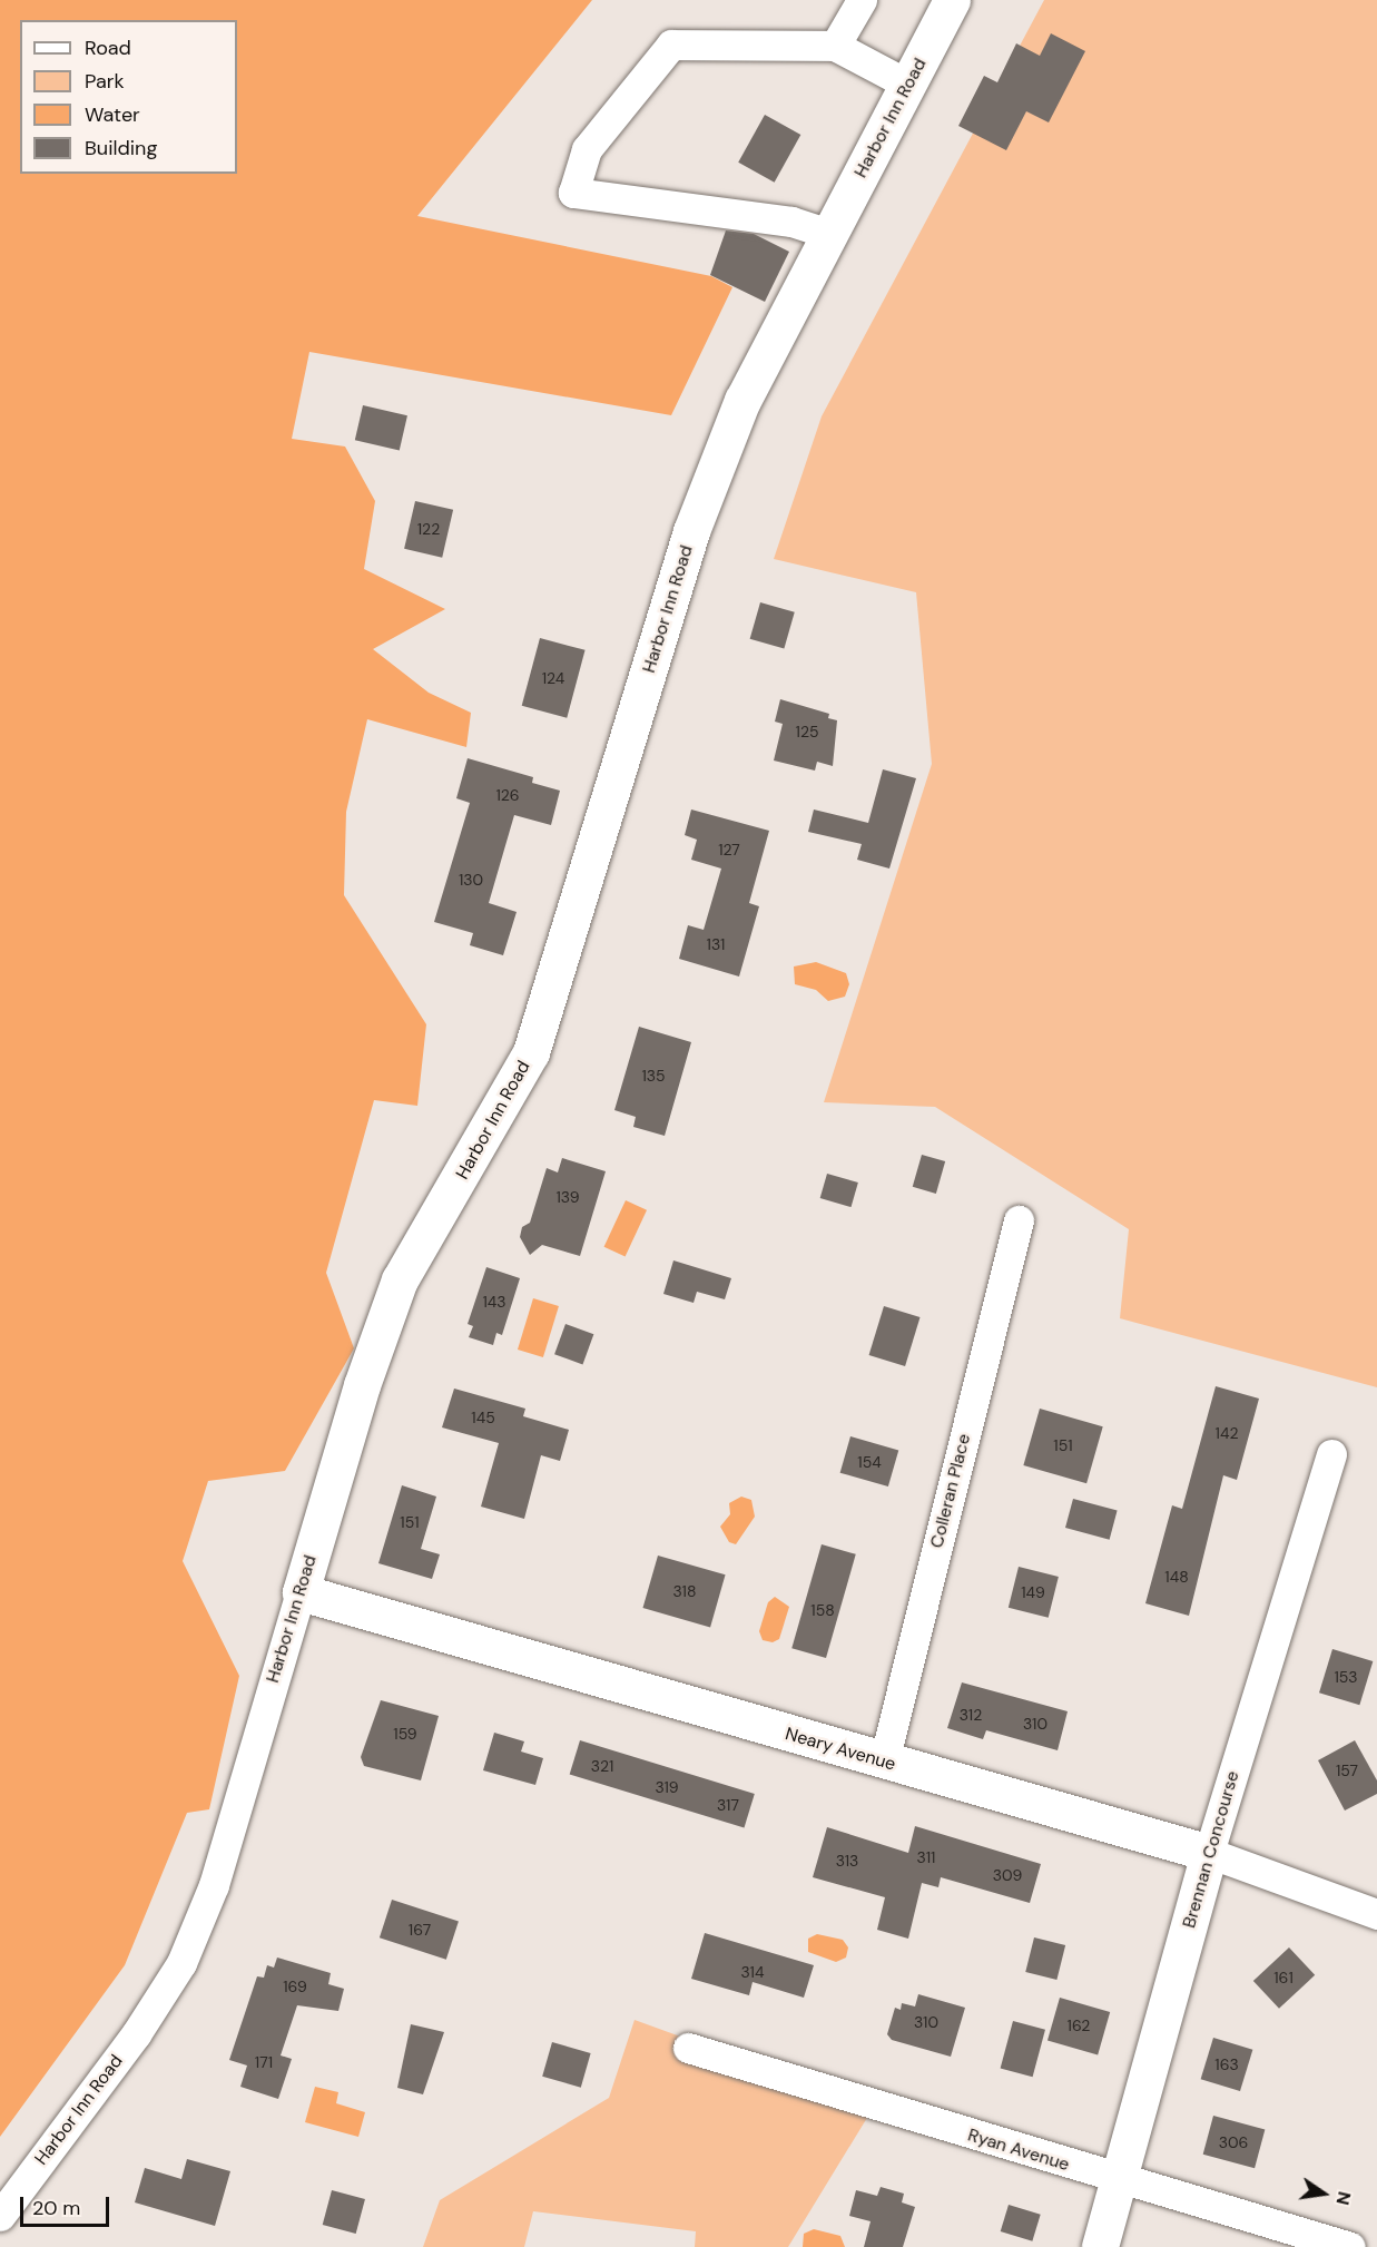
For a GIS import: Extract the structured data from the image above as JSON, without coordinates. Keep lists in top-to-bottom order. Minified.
{"streets":{"main road":["Harbor Inn Road","Neary Avenue","Brennan Concourse"],"street":["Colleran Place","Ryan Avenue"]},"crossings":[["Harbor Inn Road","Neary Avenue"],["Colleran Place","Neary Avenue"],["Neary Avenue","Brennan Concourse"],["Brennan Concourse","Ryan Avenue"]],"house_numbers":["122","124","125","126","127","130","131","135","139","143","145","142","151","154","151","148","318","149","158","153","312","310","159","321","157","319","317","311","313","309","167","314","161","169","310","162","171","163","306"],"legend":["Road","Park","Water","Building"],"scale_bar":"20 m","north":"right"}
